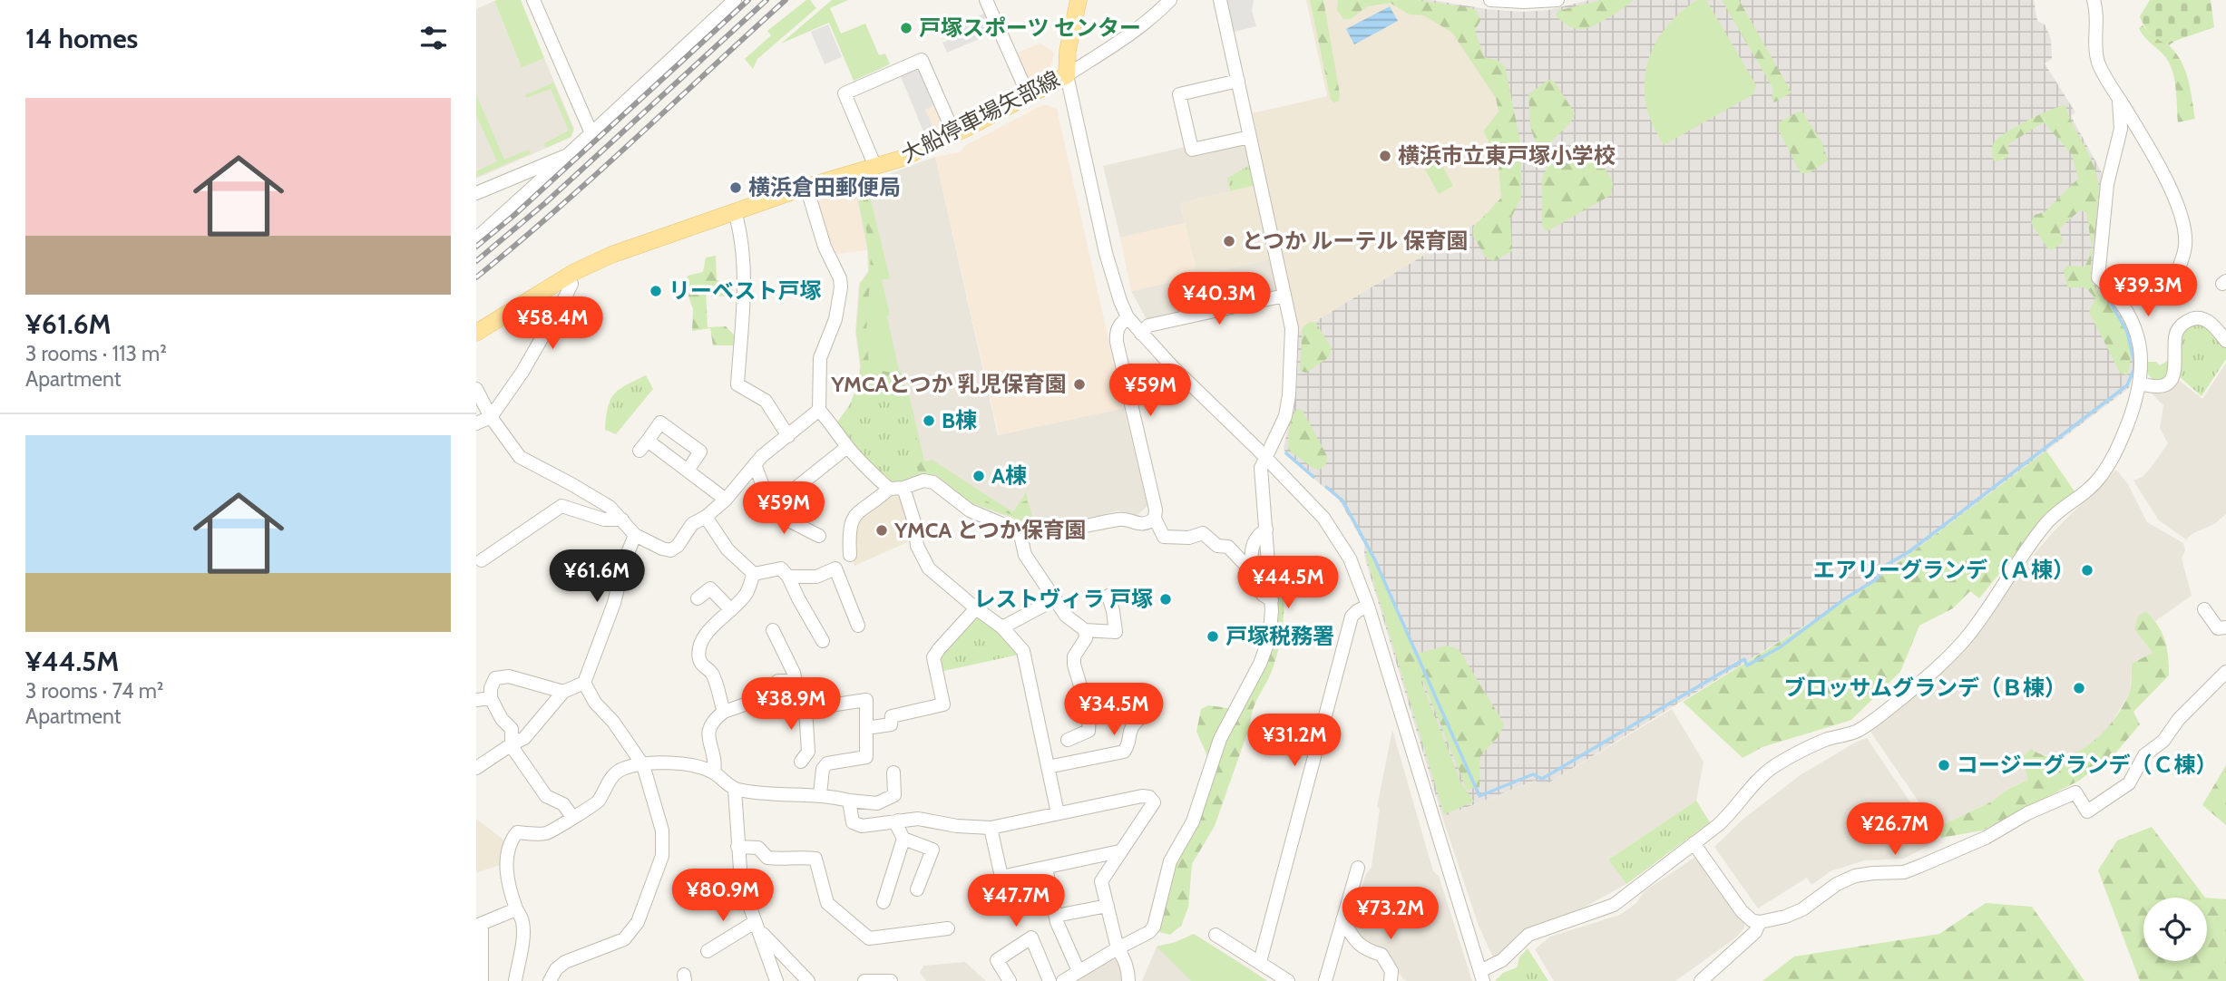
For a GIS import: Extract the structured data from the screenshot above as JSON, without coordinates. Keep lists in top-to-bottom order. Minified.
{"streets":{"main road":["大船停車場矢部線"]},"places":["戸塚スポーツ センター","横浜市立東戸塚小学校","横浜倉田郵便局","とつか ルーテル 保育園","リーベスト戸塚","YMCAとつか 乳児保育園","B棟","A棟","YMCA とつか保育園","エアリーグランデ（Ａ棟）","レストヴィラ 戸塚","戸塚税務署","ブロッサムグランデ（Ｂ棟）","コージーグランデ（Ｃ棟）"],"page":{"heading":"14 homes","list":[{"name":"¥61.6M","note":"3 rooms · 113 m² · Apartment"},{"name":"¥44.5M","note":"3 rooms · 74 m² · Apartment"}],"price":["¥39.3M","¥40.3M","¥58.4M","¥59M","¥59M","¥61.6M","¥44.5M","¥38.9M","¥34.5M","¥31.2M","¥26.7M","¥80.9M","¥47.7M","¥73.2M"]}}
